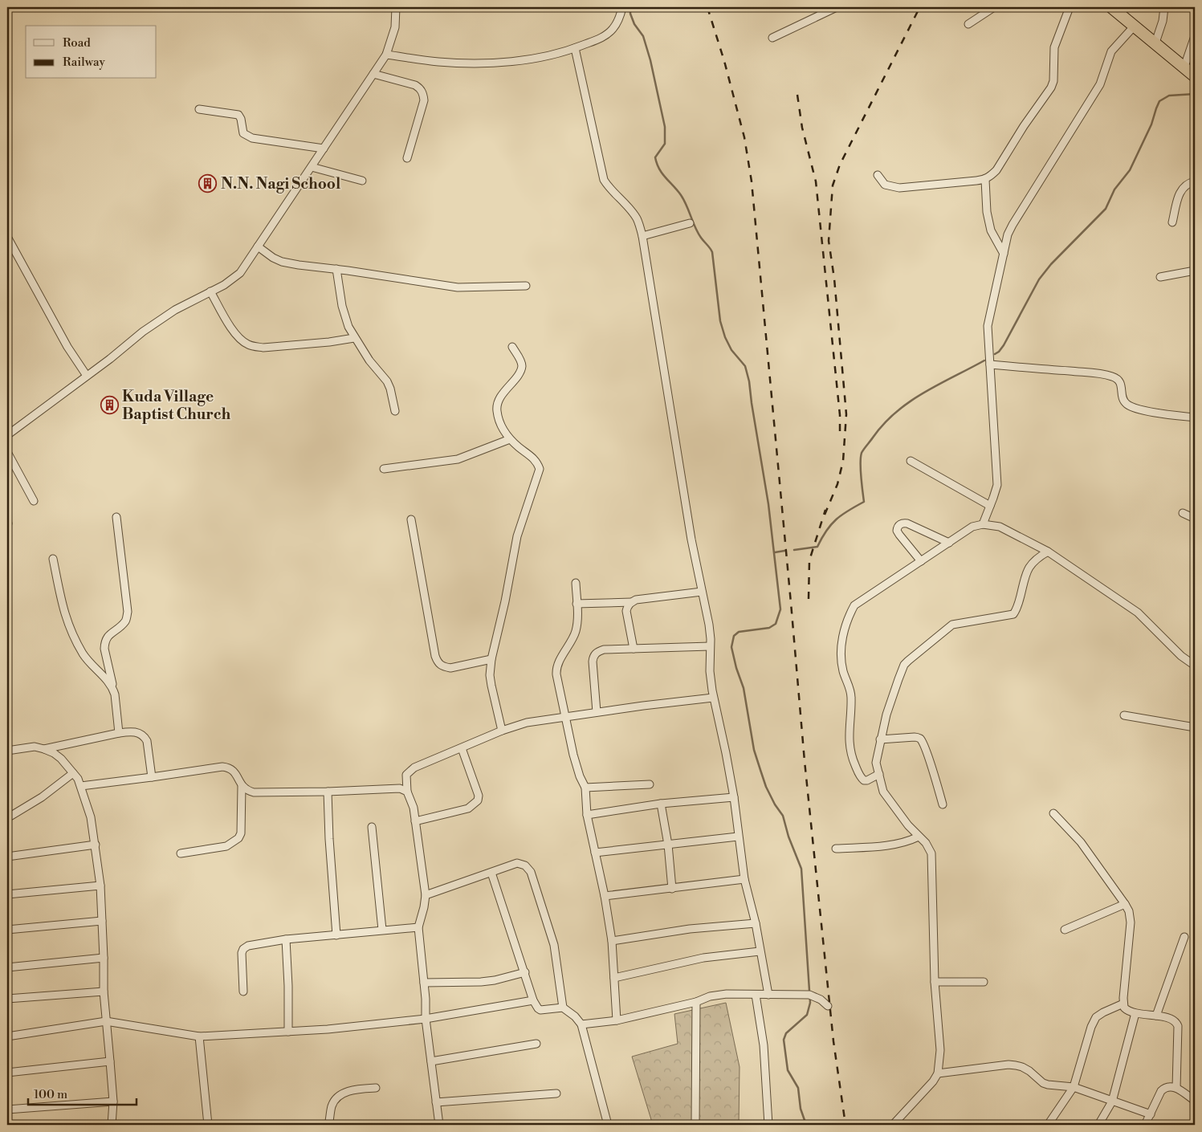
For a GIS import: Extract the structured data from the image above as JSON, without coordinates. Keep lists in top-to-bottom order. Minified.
{"places":{"building":["N.N. Nagi School","Kuda Village Baptist Church"]},"legend":["Road","Railway"],"scale_bar":"100 m"}
